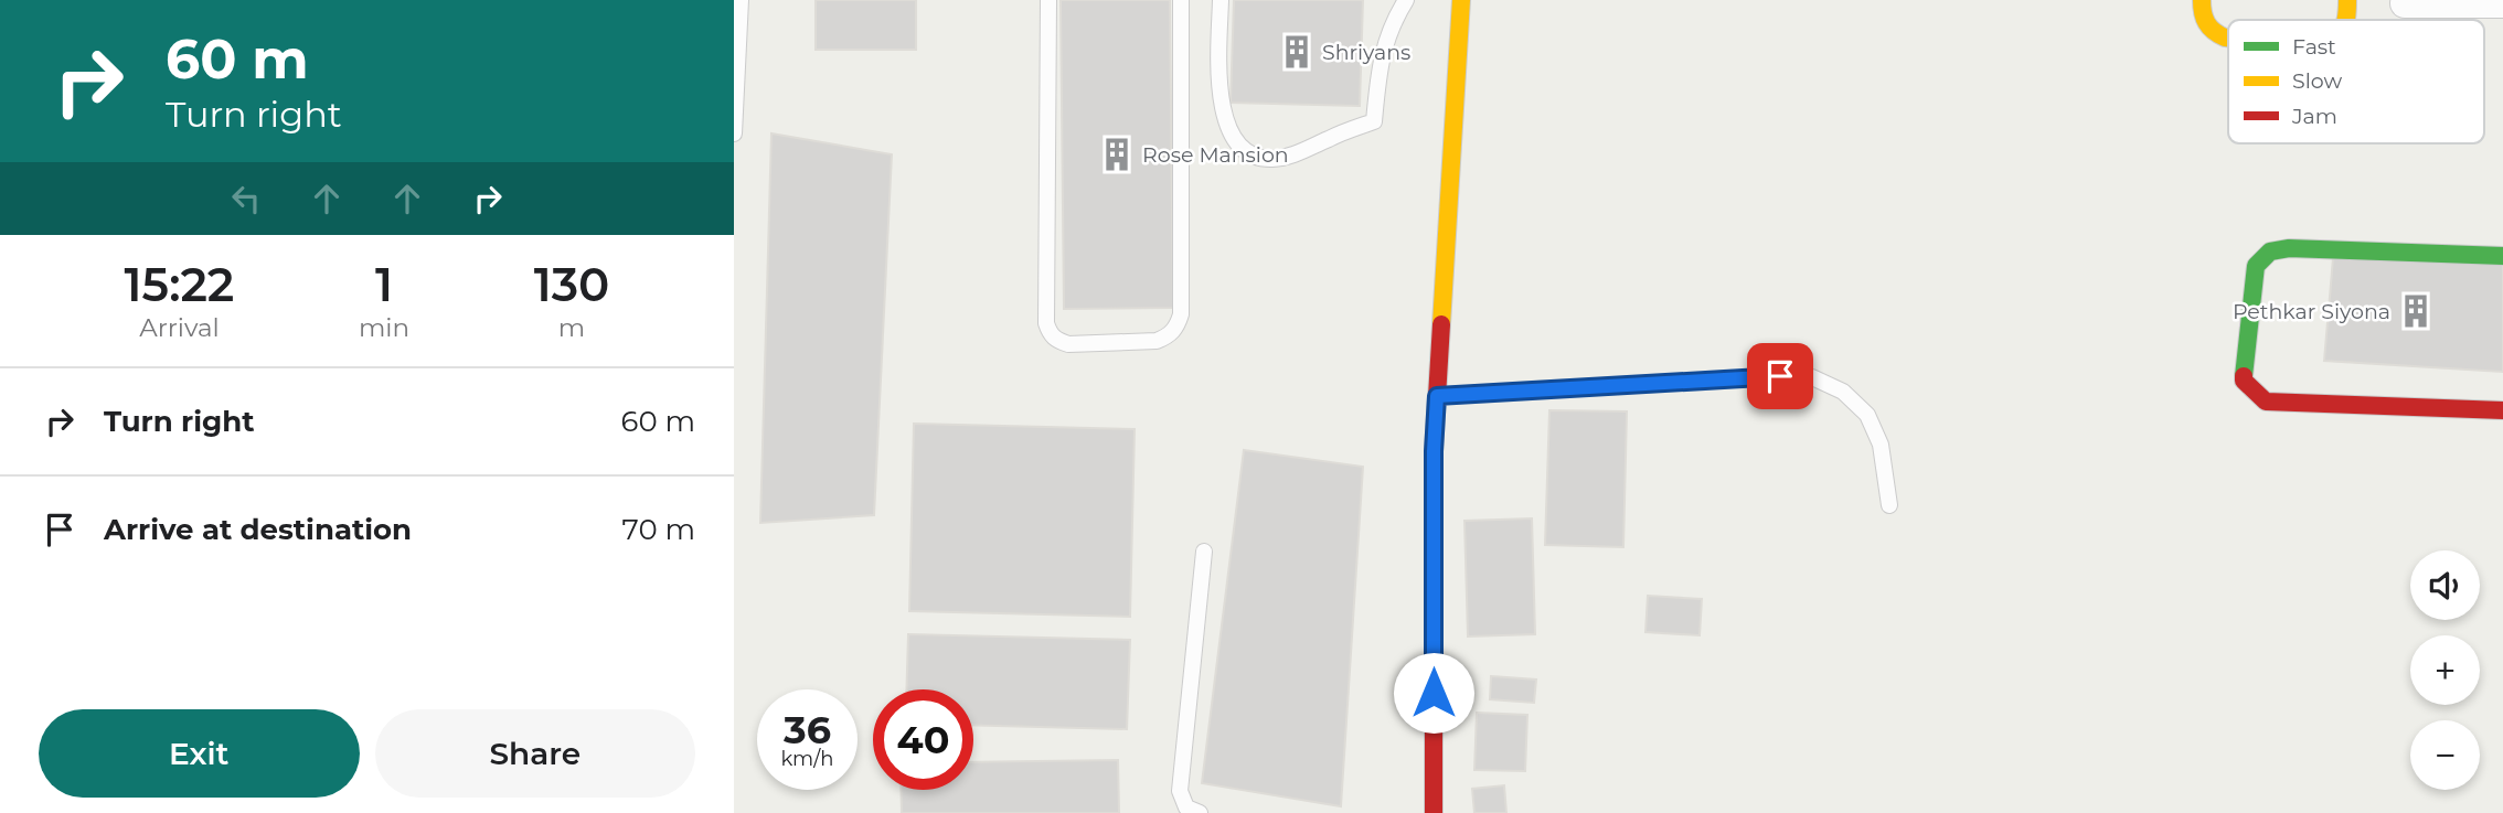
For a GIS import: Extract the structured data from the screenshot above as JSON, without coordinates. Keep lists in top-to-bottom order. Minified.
{"places":{"building":["Shriyans","Rose Mansion","Pethkar Siyona"]},"legend":["Fast","Slow","Jam"],"page":{"turn":["60 m","Turn right"],"eta":["15:22","Arrival","1","min","130","m"],"list":[{"name":"Turn right","value":"60 m"},{"name":"Arrive at destination","value":"70 m"}],"map_buttons":["+","−"],"speed":"36 km/h","limit":"40","buttons":["Exit","Share"]}}
